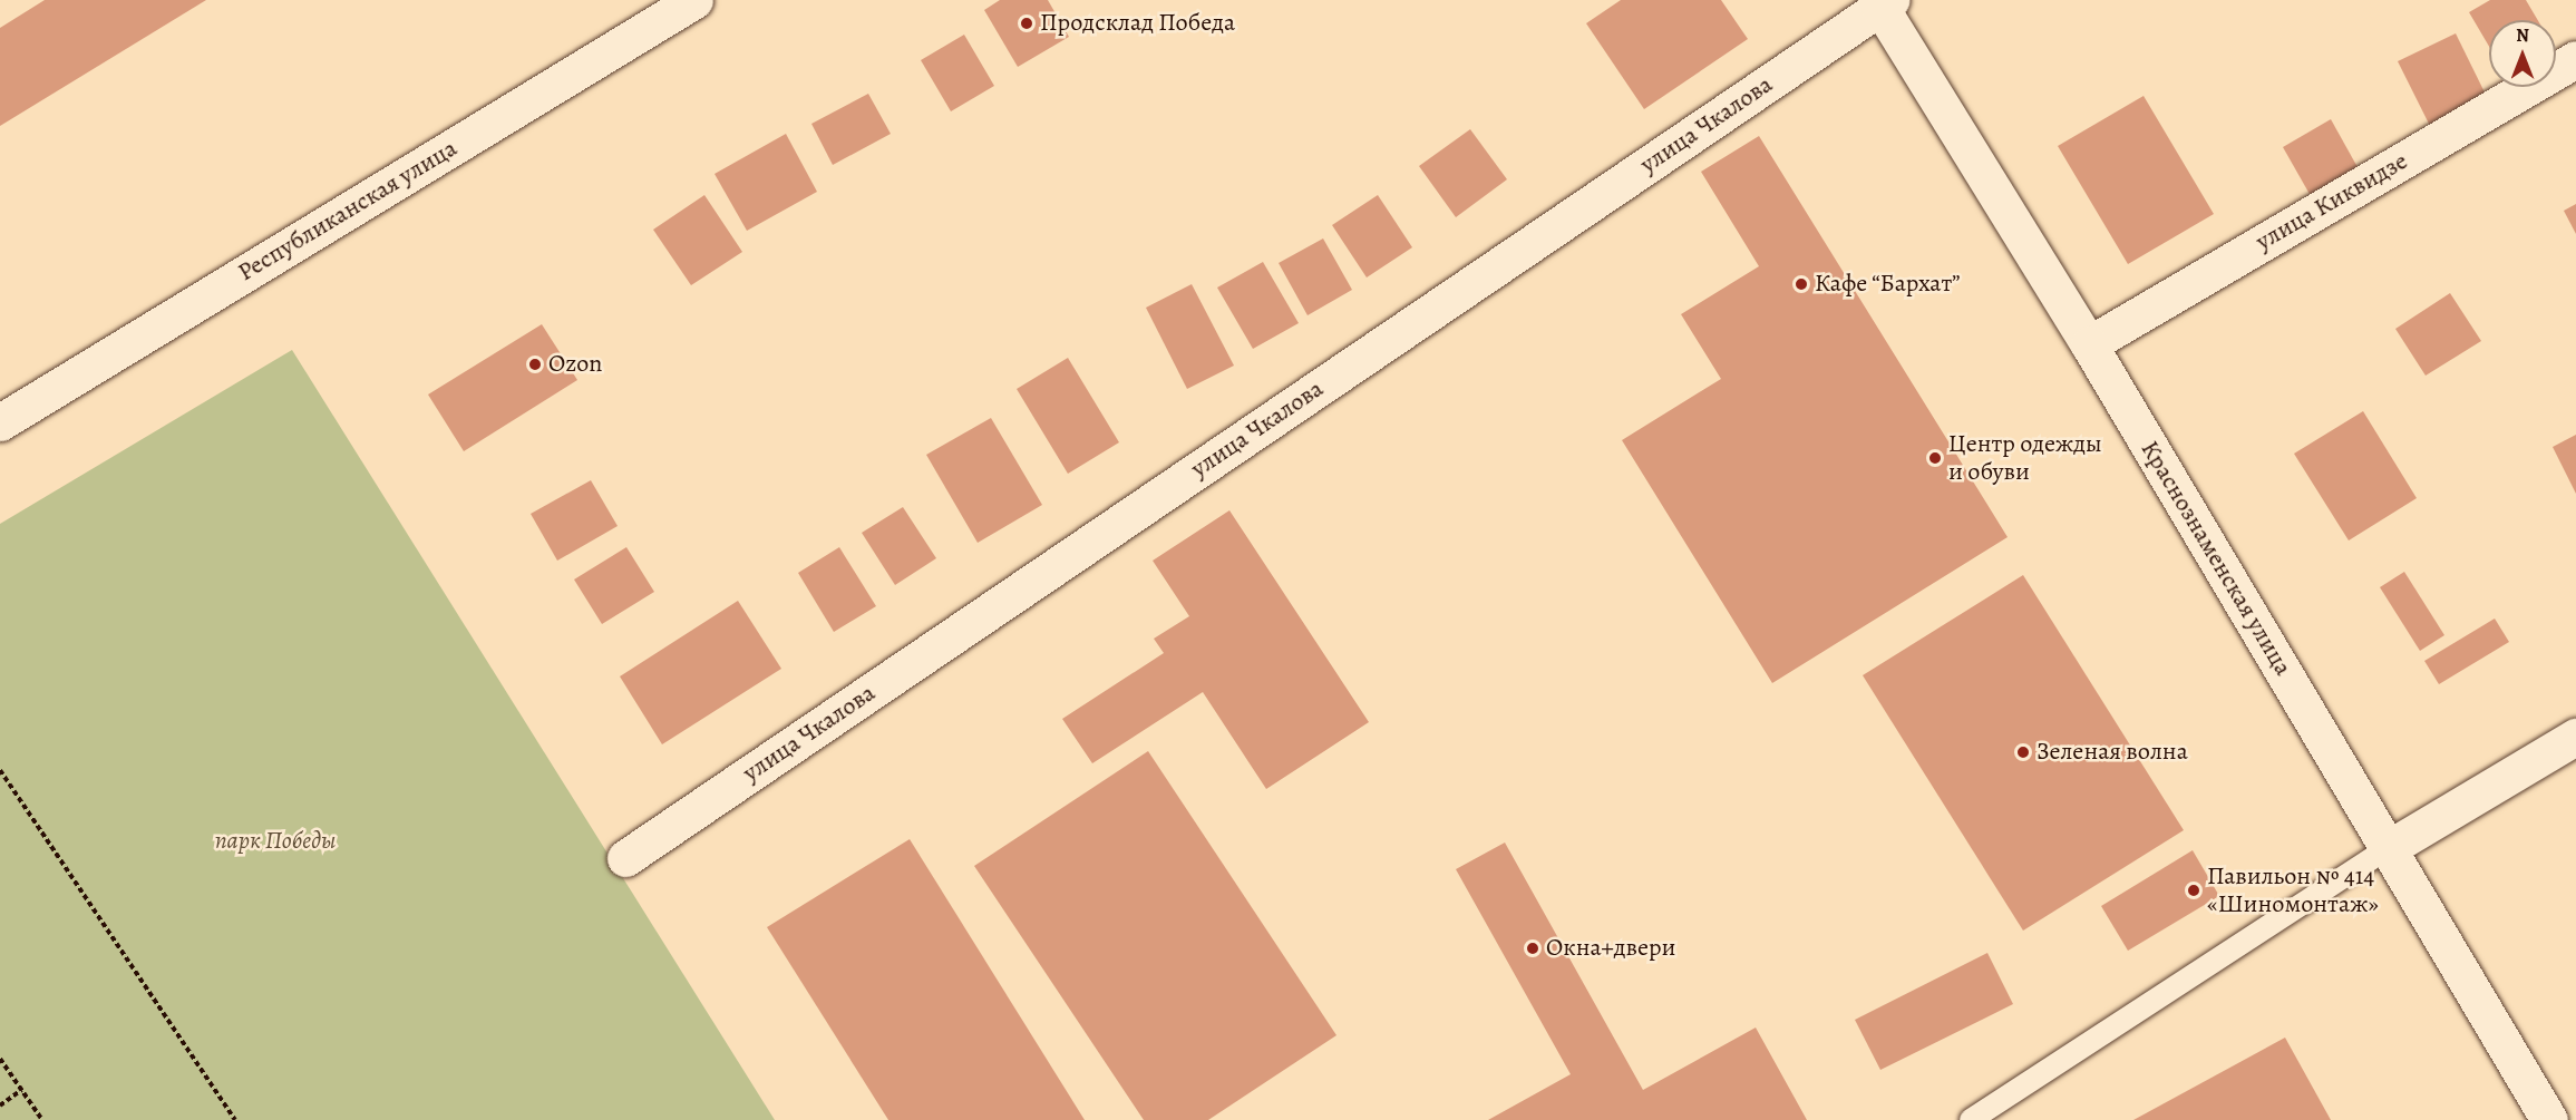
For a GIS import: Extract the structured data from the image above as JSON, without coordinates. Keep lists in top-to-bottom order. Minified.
{"streets":{"street":["улица Чкалова","улица Киквидзе","Республиканская улица","Краснознаменская улица"]},"crossings":[["улица Чкалова","Краснознаменская улица"],["улица Киквидзе","Краснознаменская улица"]],"parks":["парк Победы"],"places":["Продсклад Победа","Кафе “Бархат”","Ozon","Центр одежды и обуви","Зеленая волна","Павильон № 414 «Шиномонтаж»","Окна+двери"],"north":"top"}
